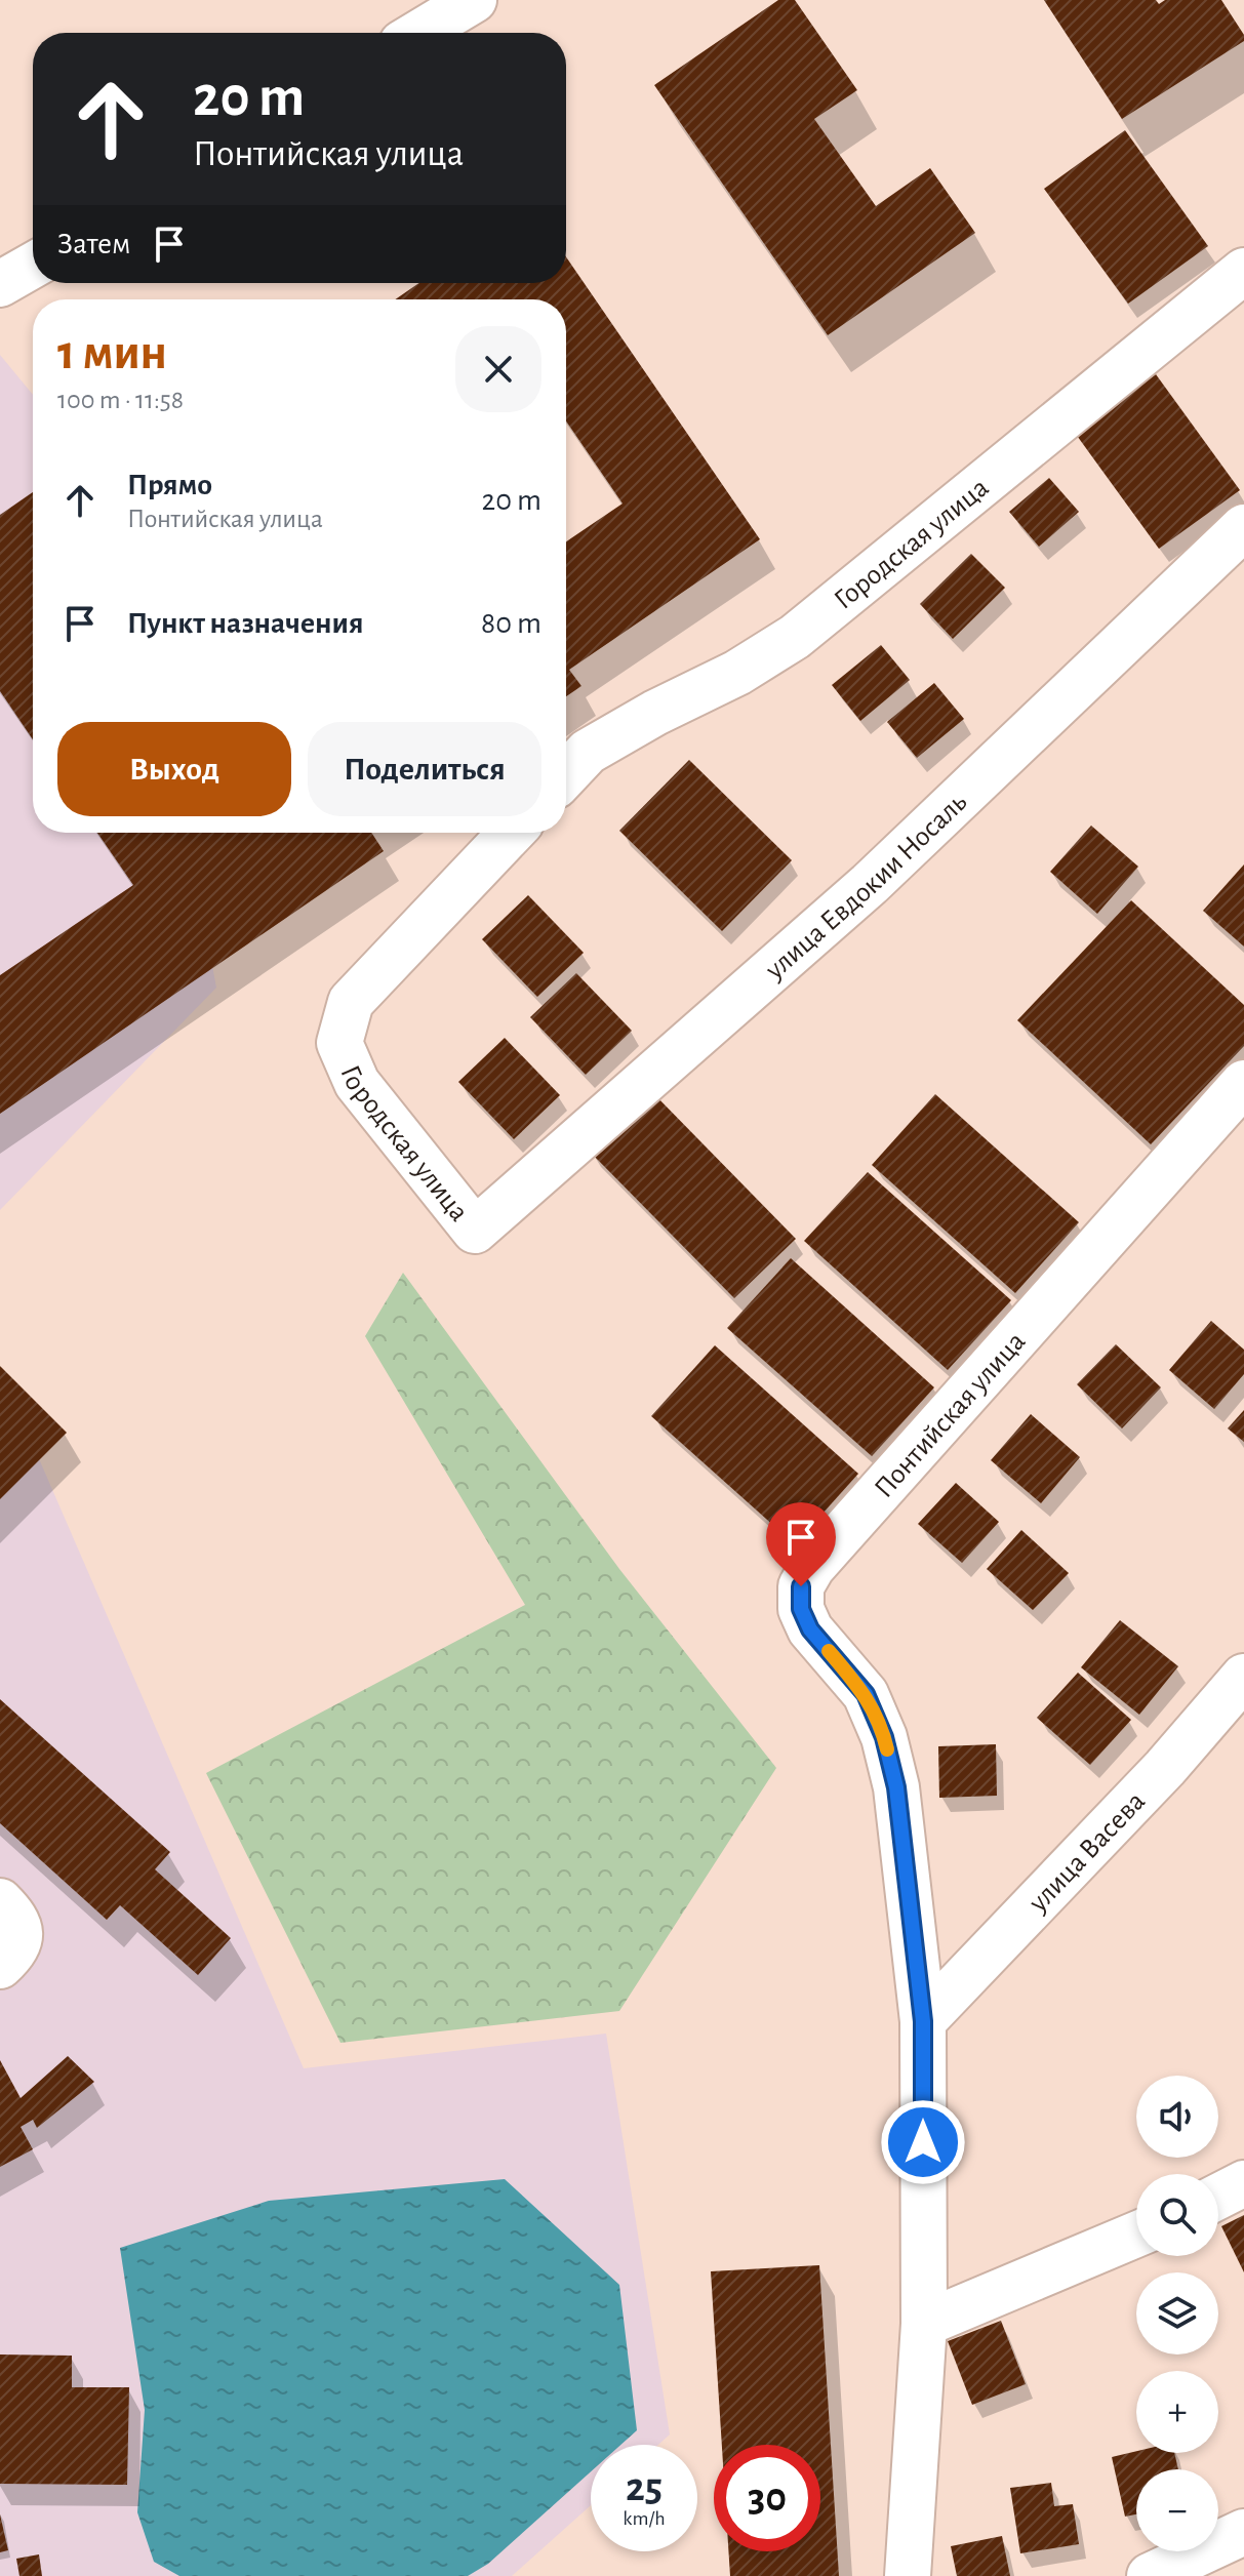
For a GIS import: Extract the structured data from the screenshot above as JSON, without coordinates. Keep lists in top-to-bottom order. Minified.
{"streets":{"street":["Городская улица","улица Евдокии Носаль","Понтийская улица","улица Васева"]},"crossings":[["Городская улица","улица Евдокии Носаль"],["Понтийская улица","улица Васева"]],"page":{"turn":["20 m","Понтийская улица"],"then":"Затем","heading":["1 мин","100 m · 11:58"],"list":[{"name":"Прямо","note":"Понтийская улица","value":"20 m"},{"name":"Пункт назначения","value":"80 m"}],"buttons":["Выход","Поделиться"],"map_buttons":["+","−"],"speed":"25 km/h","limit":"30"}}
